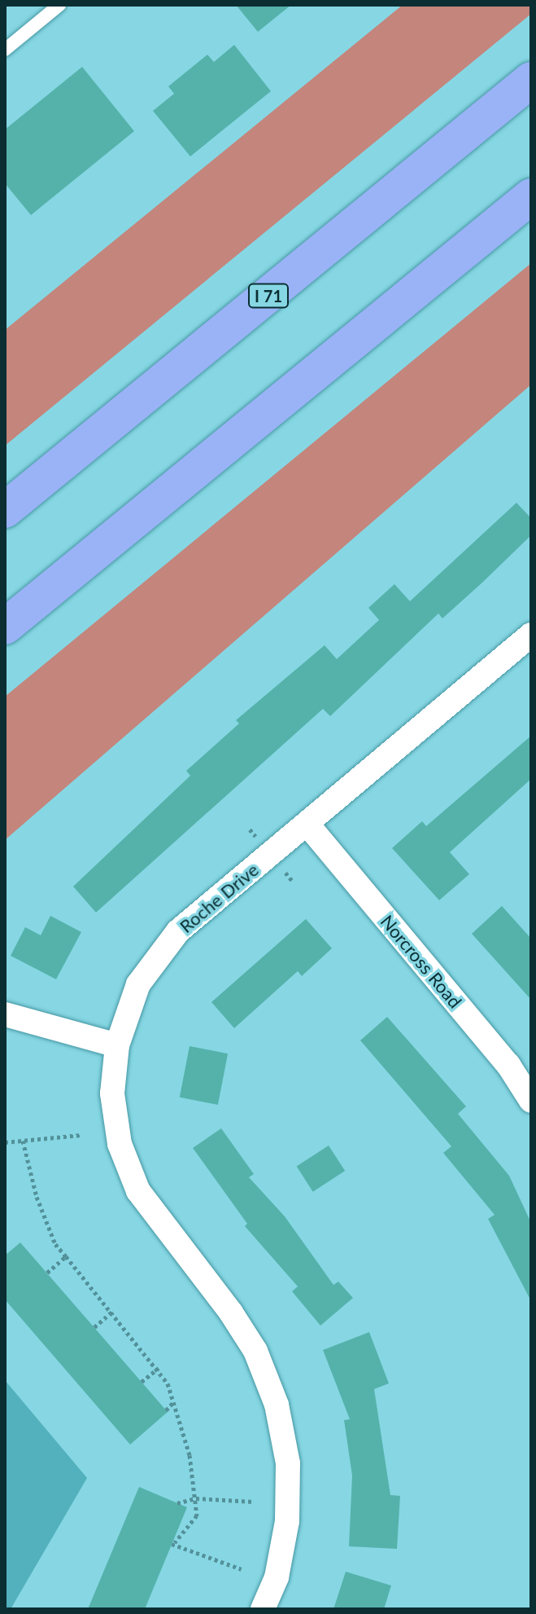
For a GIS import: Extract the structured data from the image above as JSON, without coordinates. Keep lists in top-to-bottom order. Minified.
{"streets":{"highway":["I 71"],"street":["Roche Drive","Norcross Road"]},"crossings":[["Roche Drive","Norcross Road"]]}
